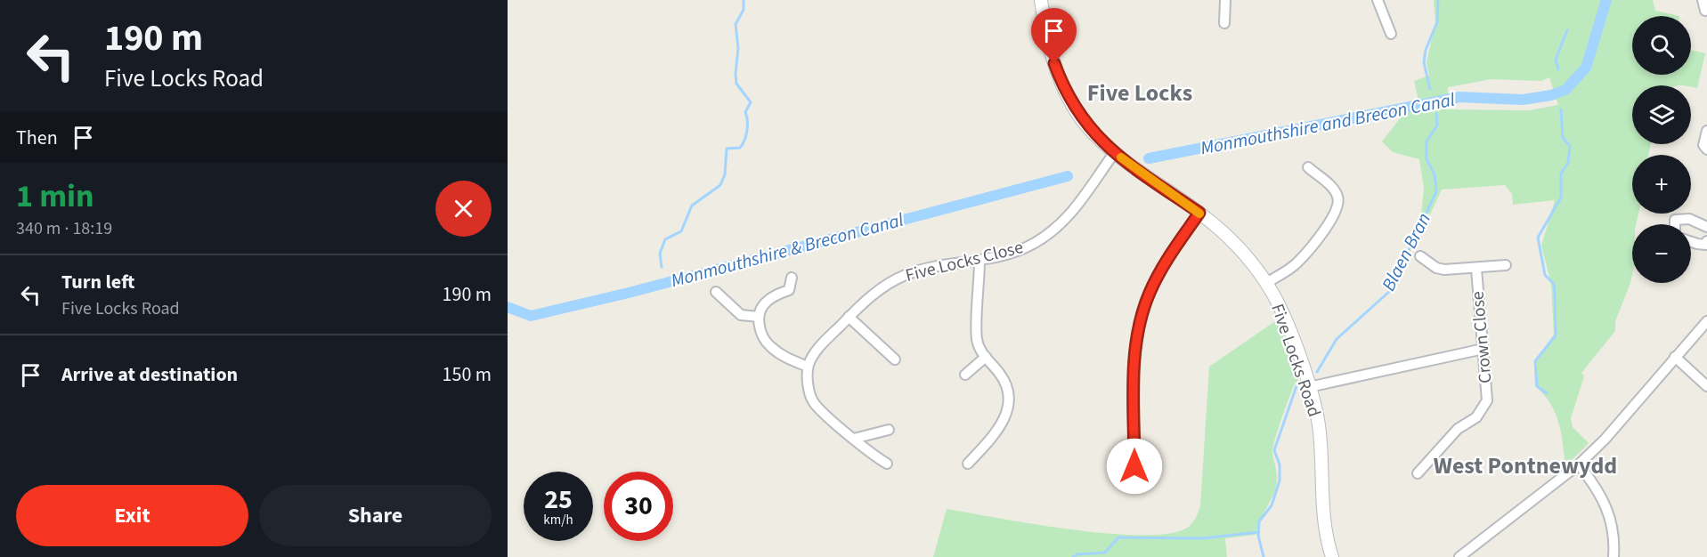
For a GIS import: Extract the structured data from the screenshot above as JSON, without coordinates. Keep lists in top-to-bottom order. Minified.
{"streets":{"street":["Five Locks Close","Crown Close","Five Locks Road"]},"crossings":[["Five Locks Close","Five Locks Road"]],"districts":["Five Locks","West Pontnewydd"],"water":["Monmouthshire and Brecon Canal","Monmouthshire & Brecon Canal","Blaen Bran"],"page":{"turn":["190 m","Five Locks Road"],"map_buttons":["+","−"],"then":"Then","heading":["1 min","340 m · 18:19"],"list":[{"name":"Turn left","note":"Five Locks Road","value":"190 m"},{"name":"Arrive at destination","value":"150 m"}],"speed":"25 km/h","limit":"30","buttons":["Exit","Share"]}}
